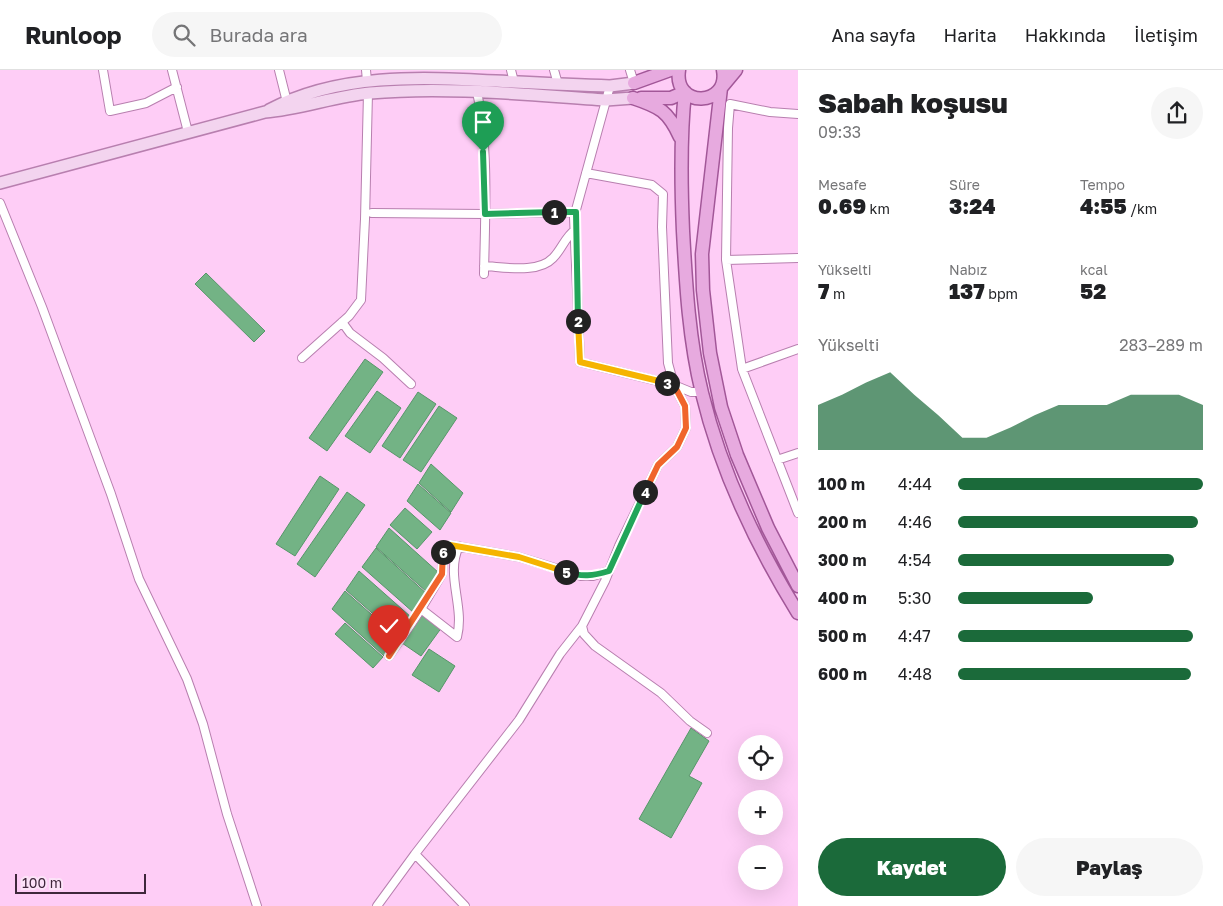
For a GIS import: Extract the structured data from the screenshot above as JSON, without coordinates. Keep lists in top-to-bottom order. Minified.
{"scale_bar":"100 m","page":{"header":"Runloop","search":"Burada ara","nav":["Ana sayfa","Harita","Hakkında","İletişim"],"heading":["Sabah koşusu","09:33"],"stats":[["Mesafe","0.69 km"],["Süre","3:24"],["Tempo","4:55 /km"],["Yükselti","7 m"],["Nabız","137 bpm"],["kcal","52"]],"pins":["1","2","3","4","6","5"],"chart":["Yükselti","283–289 m"],"list":[{"name":"100 m","note":"4:44"},{"name":"200 m","note":"4:46"},{"name":"300 m","note":"4:54"},{"name":"400 m","note":"5:30"},{"name":"500 m","note":"4:47"},{"name":"600 m","note":"4:48"}],"map_buttons":["+","−"],"buttons":["Kaydet","Paylaş"],"scale":"100 m"}}
